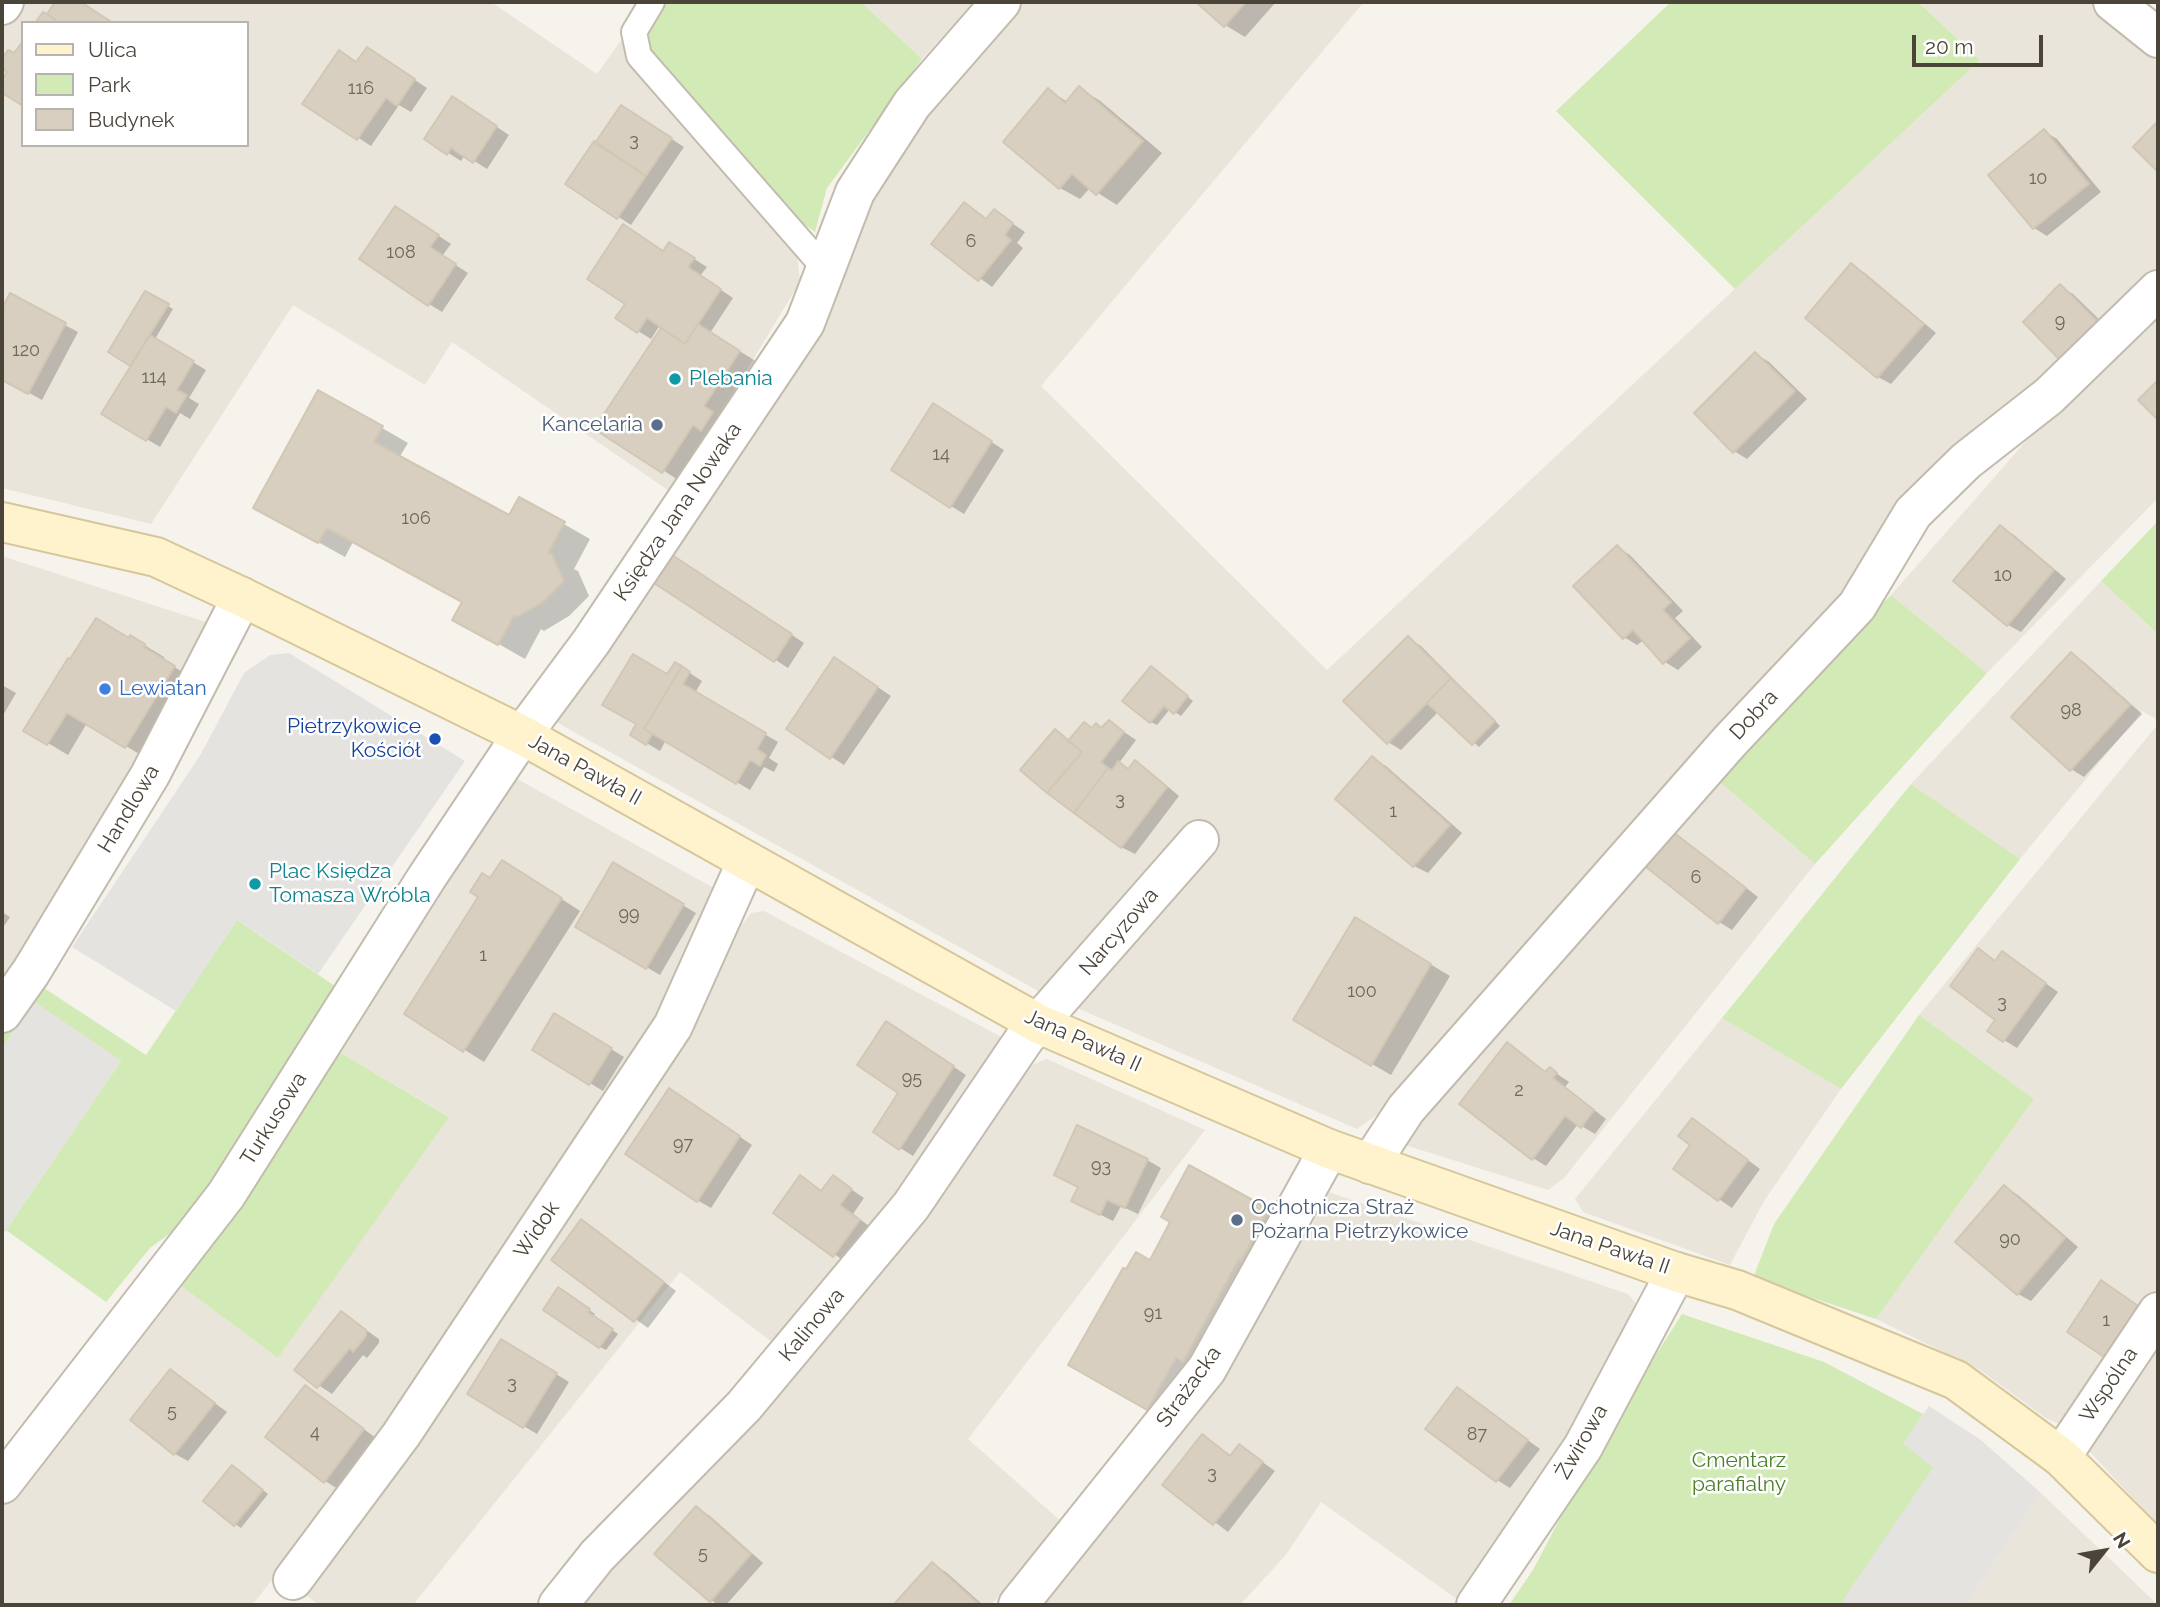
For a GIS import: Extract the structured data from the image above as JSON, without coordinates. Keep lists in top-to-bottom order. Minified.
{"streets":{"street":["Księdza Jana Nowaka","Dobra","Jana Pawła II","Handlowa","Narcyzowa","Turkusowa","Widok","Kalinowa","Wspólna","Strażacka","Żwirowa"]},"crossings":[["Księdza Jana Nowaka","Jana Pawła II"],["Księdza Jana Nowaka","Turkusowa"],["Dobra","Jana Pawła II"],["Jana Pawła II","Handlowa"],["Jana Pawła II","Narcyzowa"],["Jana Pawła II","Turkusowa"],["Jana Pawła II","Widok"],["Jana Pawła II","Kalinowa"],["Jana Pawła II","Wspólna"],["Jana Pawła II","Strażacka"],["Jana Pawła II","Żwirowa"],["Narcyzowa","Kalinowa"]],"parks":["Cmentarz parafialny"],"places":["Plebania","Kancelaria","Lewiatan","Pietrzykowice Kościół","Plac Księdza Tomasza Wróbla","Ochotnicza Straż Pożarna Pietrzykowice"],"house_numbers":["116","3","10","6","108","9","120","114","14","106","10","98","3","1","6","99","1","100","3","95","2","97","93","90","91","1","3","5","4","87","3","5"],"legend":["Ulica","Park","Budynek"],"scale_bar":"20 m","north":"top right"}
